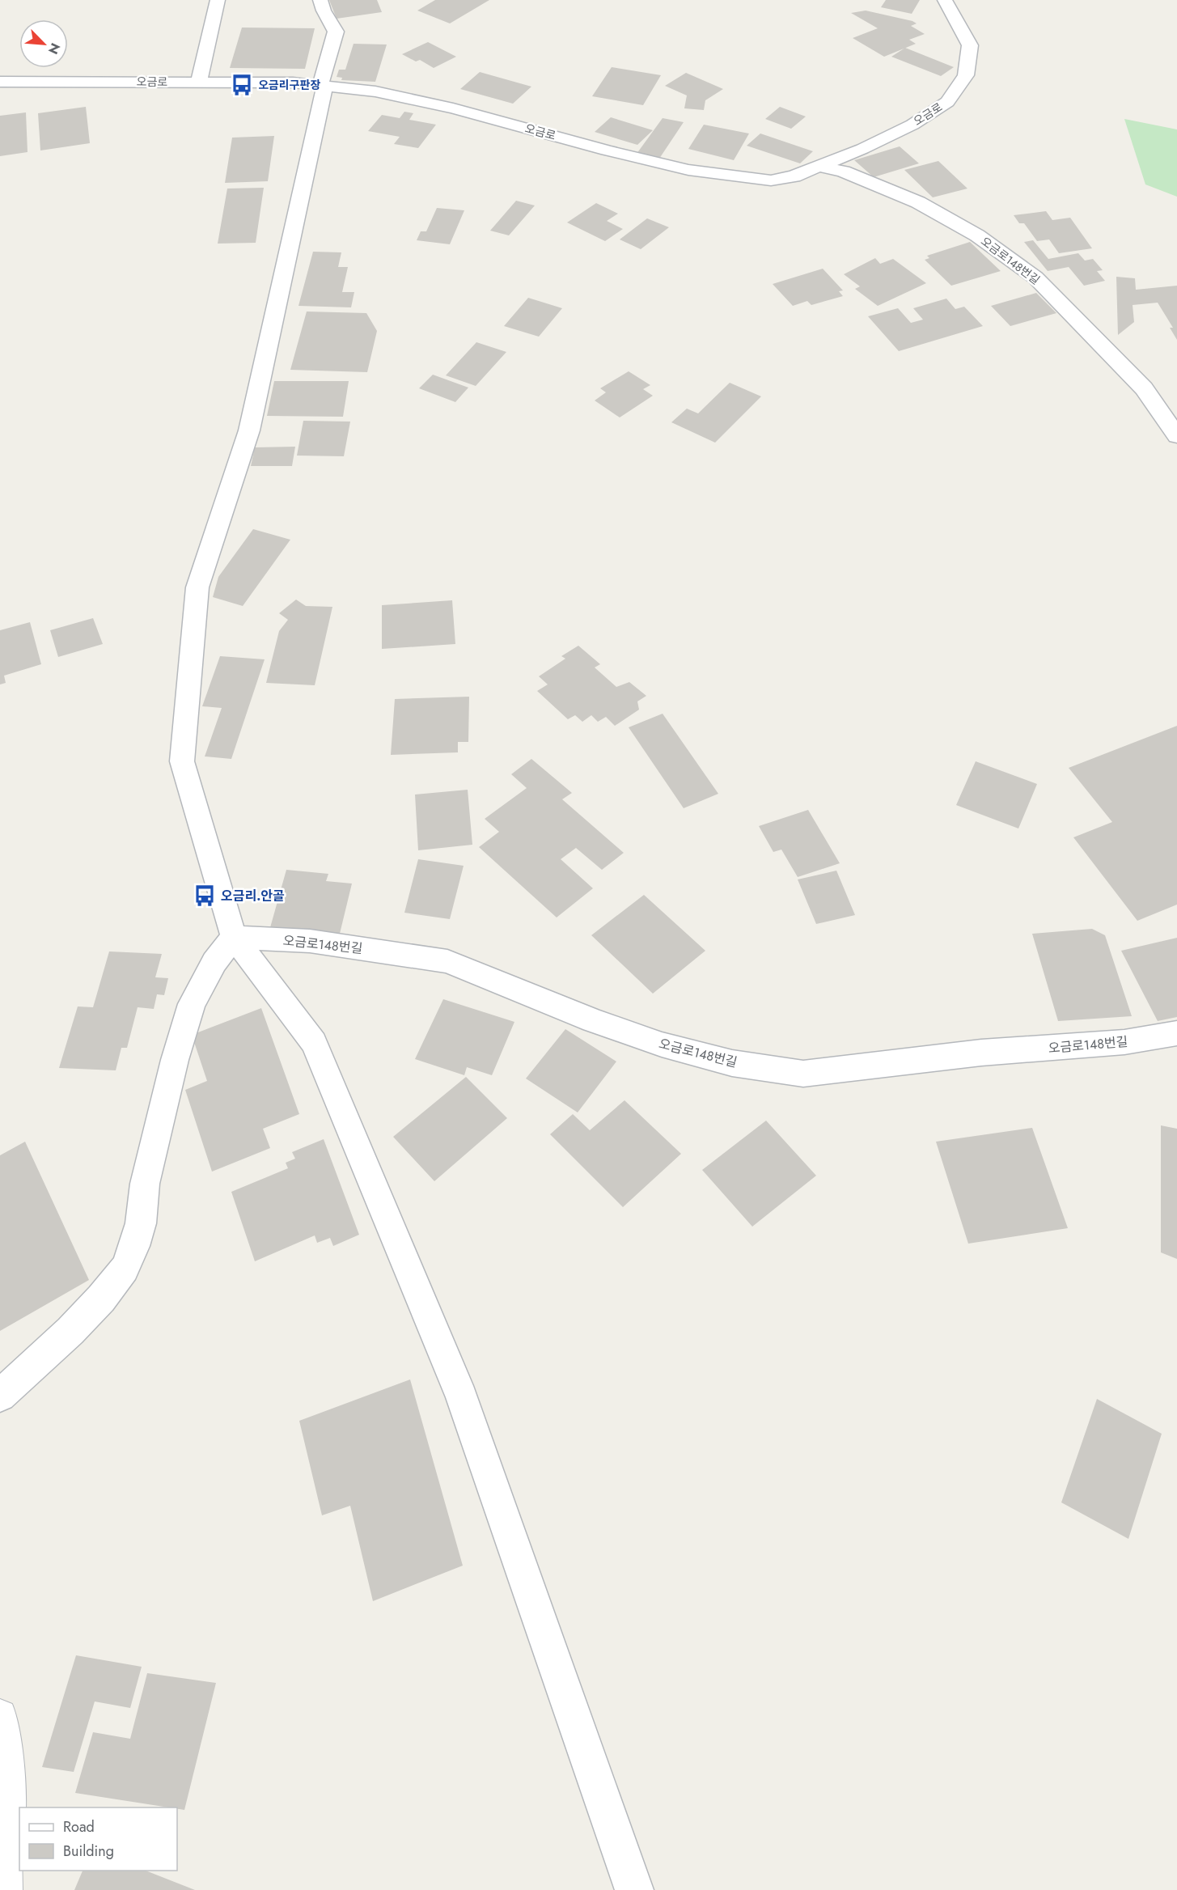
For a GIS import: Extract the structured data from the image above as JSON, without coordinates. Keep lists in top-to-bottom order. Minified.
{"streets":{"street":["오금로","오금로148번길"]},"crossings":[["오금로","오금로148번길"]],"places":{"bus stop":["오금리구판장","오금리.안골"]},"legend":["Road","Building"],"north":"bottom right"}
